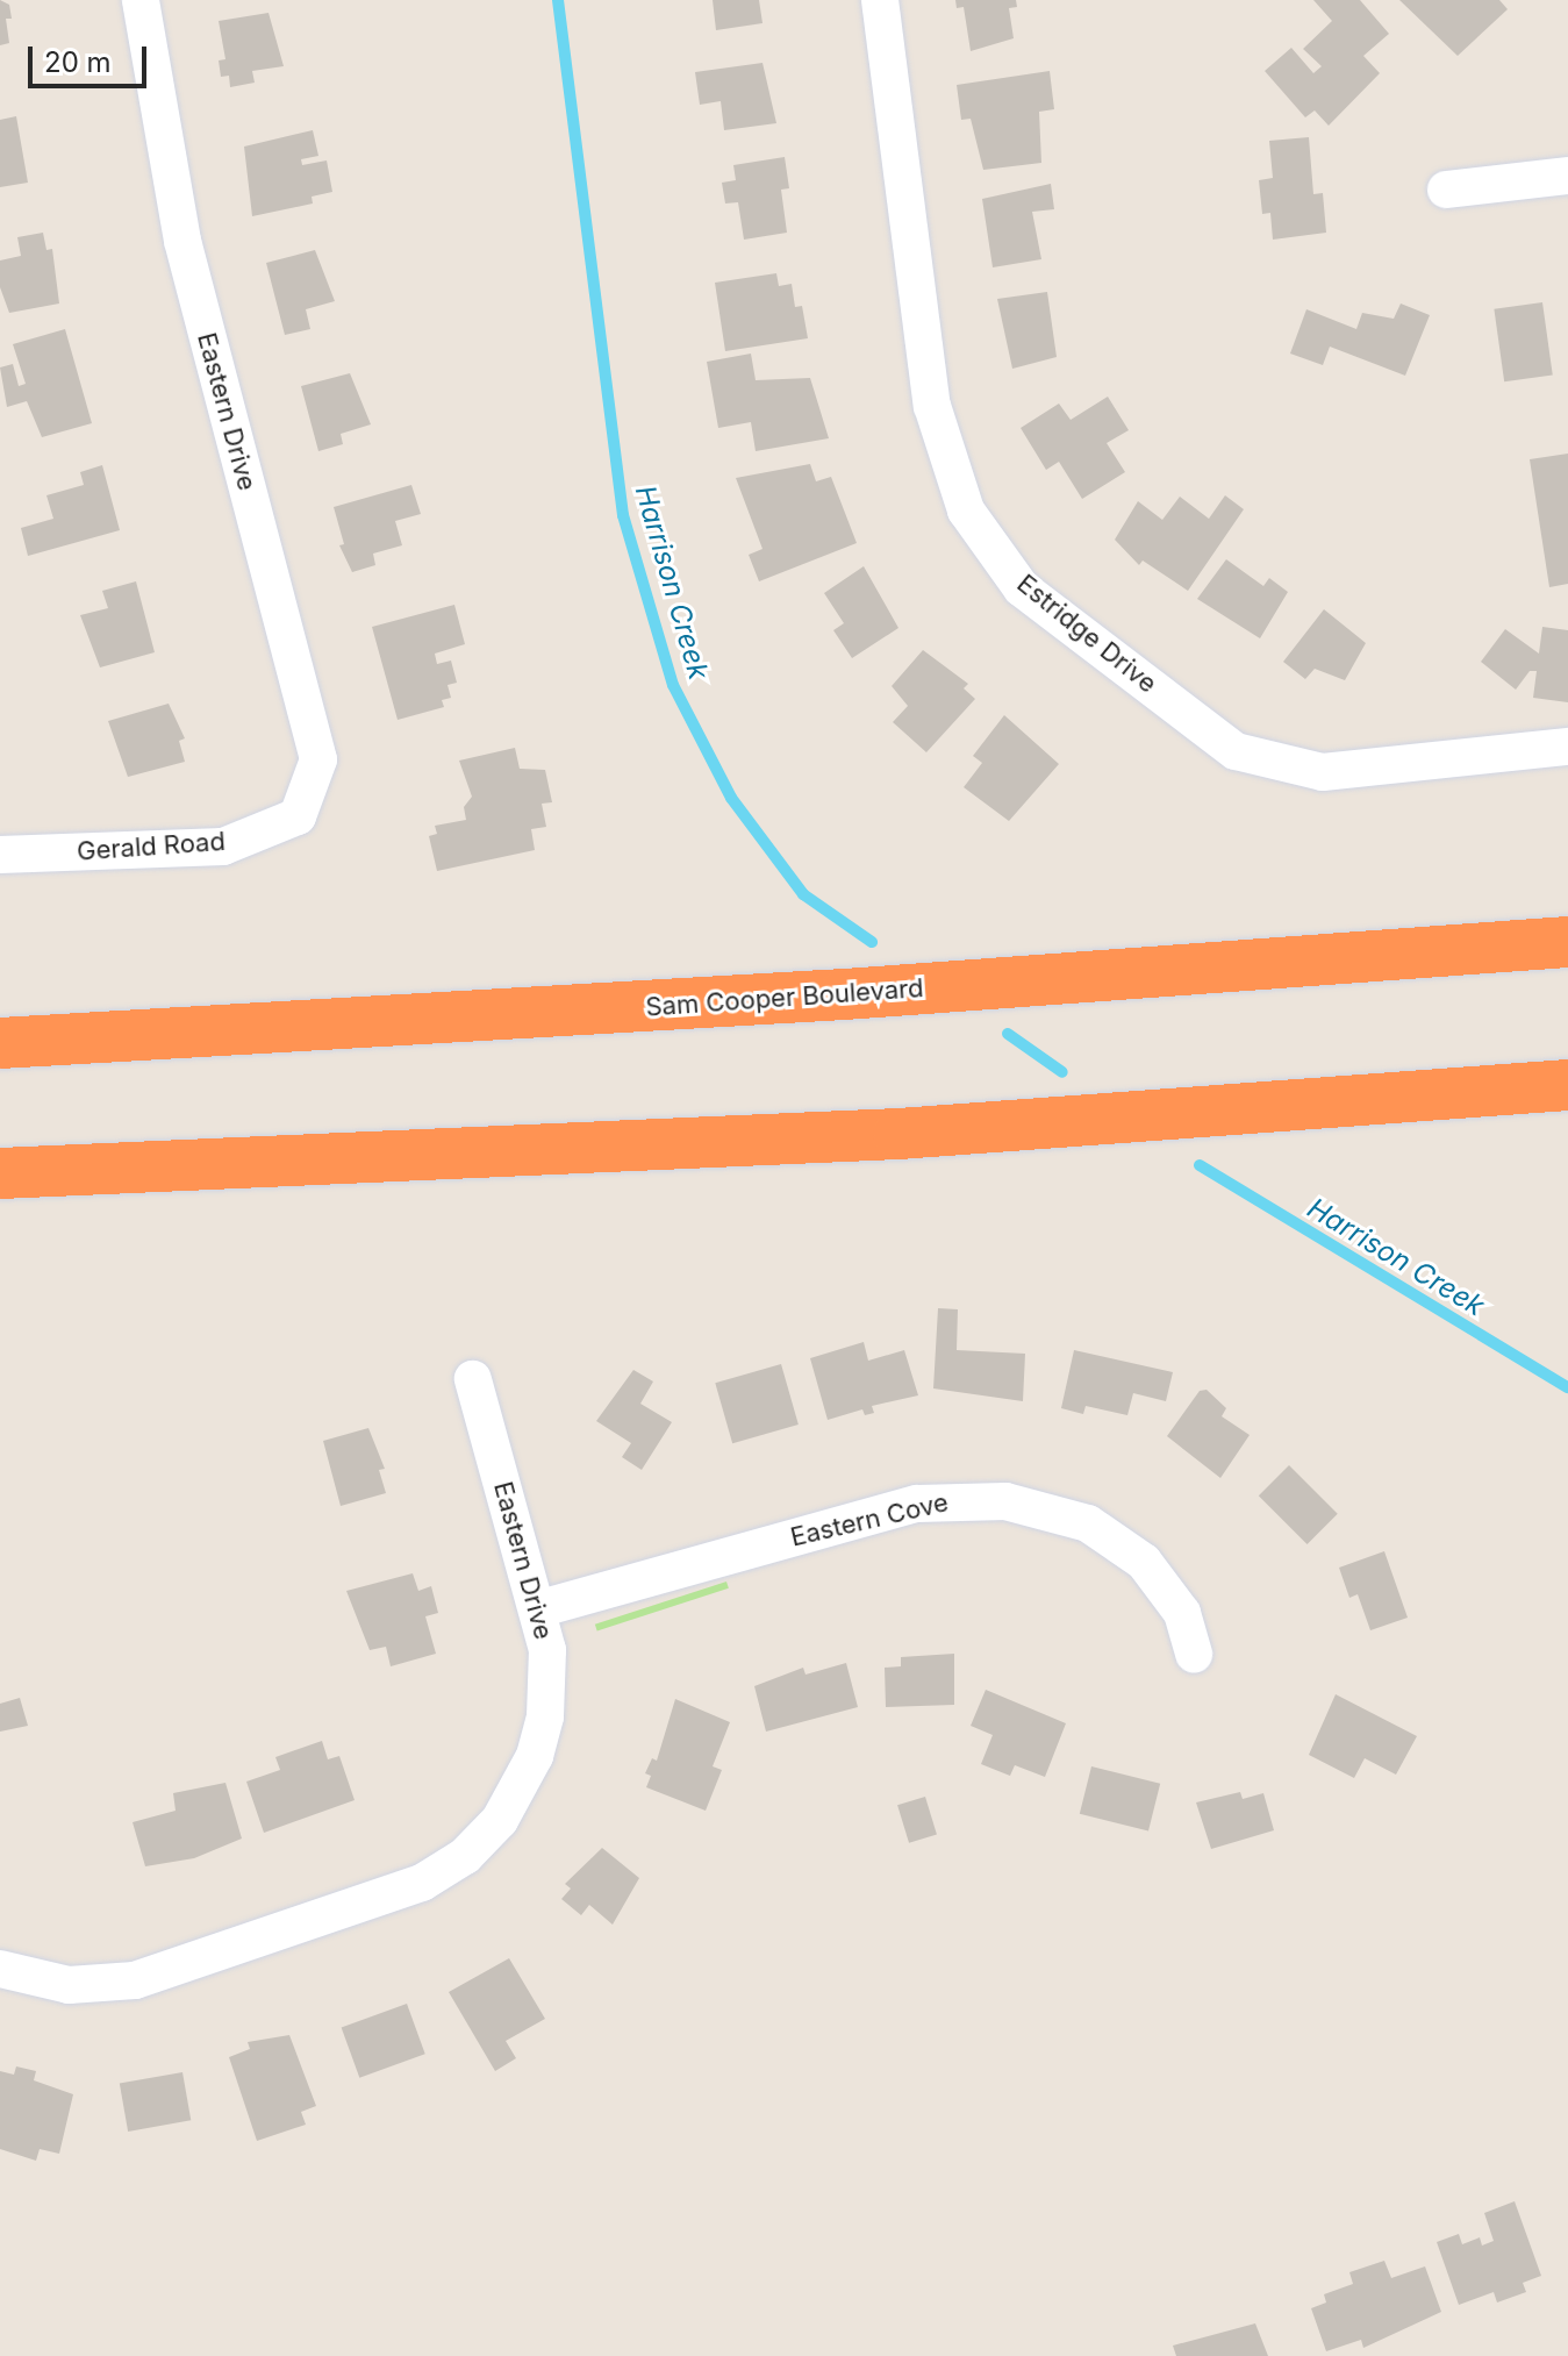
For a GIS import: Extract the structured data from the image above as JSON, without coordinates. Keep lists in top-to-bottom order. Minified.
{"streets":{"highway":["Sam Cooper Boulevard"],"street":["Eastern Drive","Estridge Drive","Gerald Road","Eastern Cove"]},"crossings":[["Eastern Drive","Gerald Road"],["Eastern Drive","Eastern Cove"]],"water":["Harrison Creek"],"scale_bar":"20 m"}
